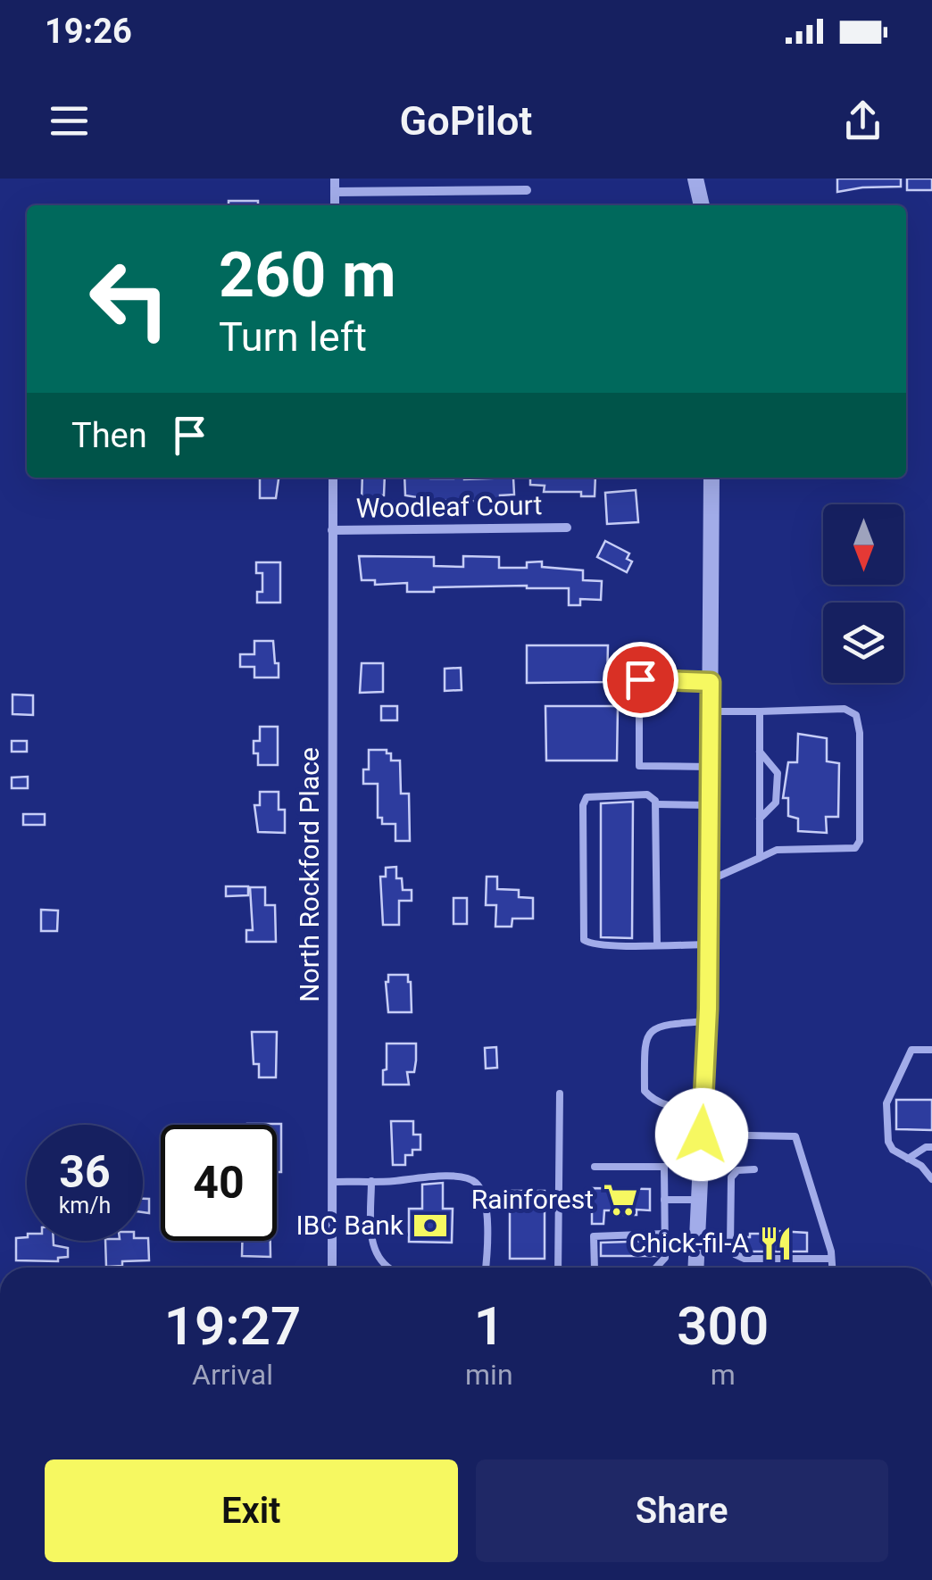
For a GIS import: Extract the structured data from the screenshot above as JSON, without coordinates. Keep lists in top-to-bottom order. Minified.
{"streets":{"street":["Woodleaf Court","North Rockford Place"]},"crossings":[["Woodleaf Court","North Rockford Place"]],"places":{"supermarket":["Rainforest"],"bank":["IBC Bank"],"restaurant":["Chick-fil-A"]},"north":"bottom","page":{"status":"19:26","header":"GoPilot","turn":["260 m","Turn left"],"then":"Then","speed":"36 km/h","limit":"40","eta":["19:27","Arrival","1","min","300","m"],"buttons":["Exit","Share"]}}
